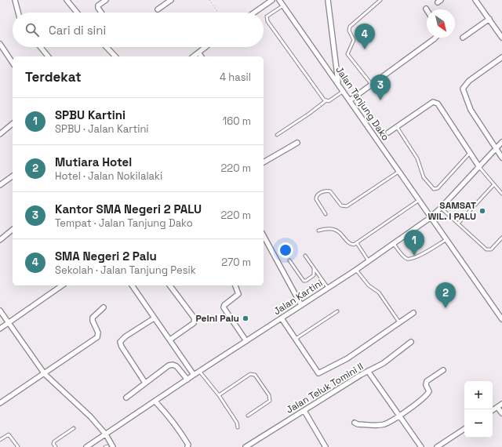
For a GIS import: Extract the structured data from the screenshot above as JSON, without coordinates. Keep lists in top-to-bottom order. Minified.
{"streets":{"street":["Jalan Tanjung Dako","Jalan Kartini","Jalan Teluk Tomini II"]},"crossings":[["Jalan Tanjung Dako","Jalan Kartini"]],"places":["SAMSAT WIL. I PALU","Pelni Palu"],"north":"bottom right","page":{"search":"Cari di sini","pins":["4","3","1","2"],"heading":["Terdekat","4 hasil"],"list":[{"mark":"1","name":"SPBU Kartini","note":"SPBU · Jalan Kartini","value":"160 m"},{"mark":"2","name":"Mutiara Hotel","note":"Hotel · Jalan Nokilalaki","value":"220 m"},{"mark":"3","name":"Kantor SMA Negeri 2 PALU","note":"Tempat · Jalan Tanjung Dako","value":"220 m"},{"mark":"4","name":"SMA Negeri 2 Palu","note":"Sekolah · Jalan Tanjung Pesik","value":"270 m"}],"map_buttons":["+","−"]}}
